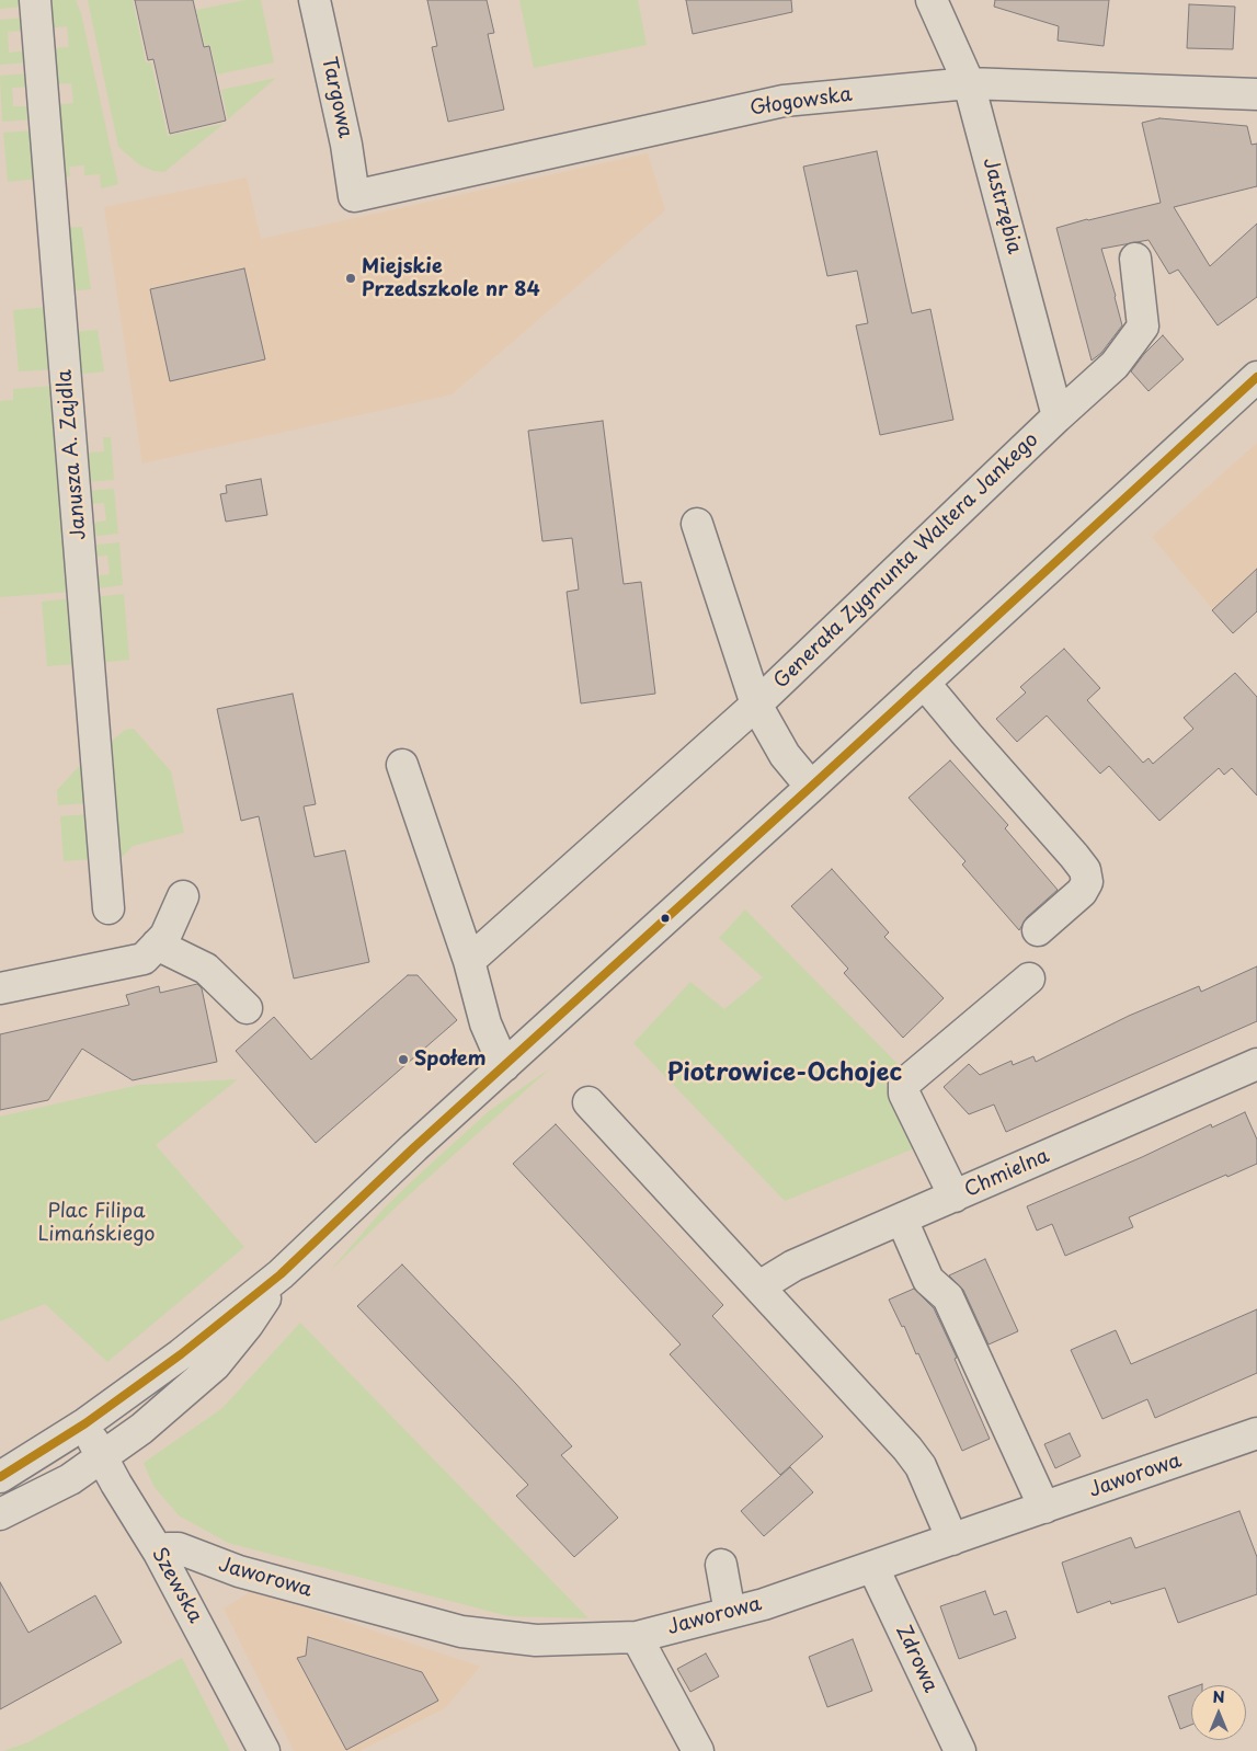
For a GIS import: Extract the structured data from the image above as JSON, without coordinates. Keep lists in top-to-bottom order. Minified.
{"streets":{"street":["Targowa","Głogowska","Jastrzębia","Janusza A. Zajdla","Generała Zygmunta Waltera Jankego","Chmielna","Jaworowa","Szewska","Zdrowa"]},"crossings":[["Targowa","Głogowska"],["Głogowska","Jastrzębia"],["Jastrzębia","Generała Zygmunta Waltera Jankego"],["Jaworowa","Szewska"],["Jaworowa","Zdrowa"]],"districts":["Piotrowice-Ochojec"],"parks":["Plac Filipa Limańskiego"],"places":["Miejskie Przedszkole nr 84","Społem"],"north":"top"}
